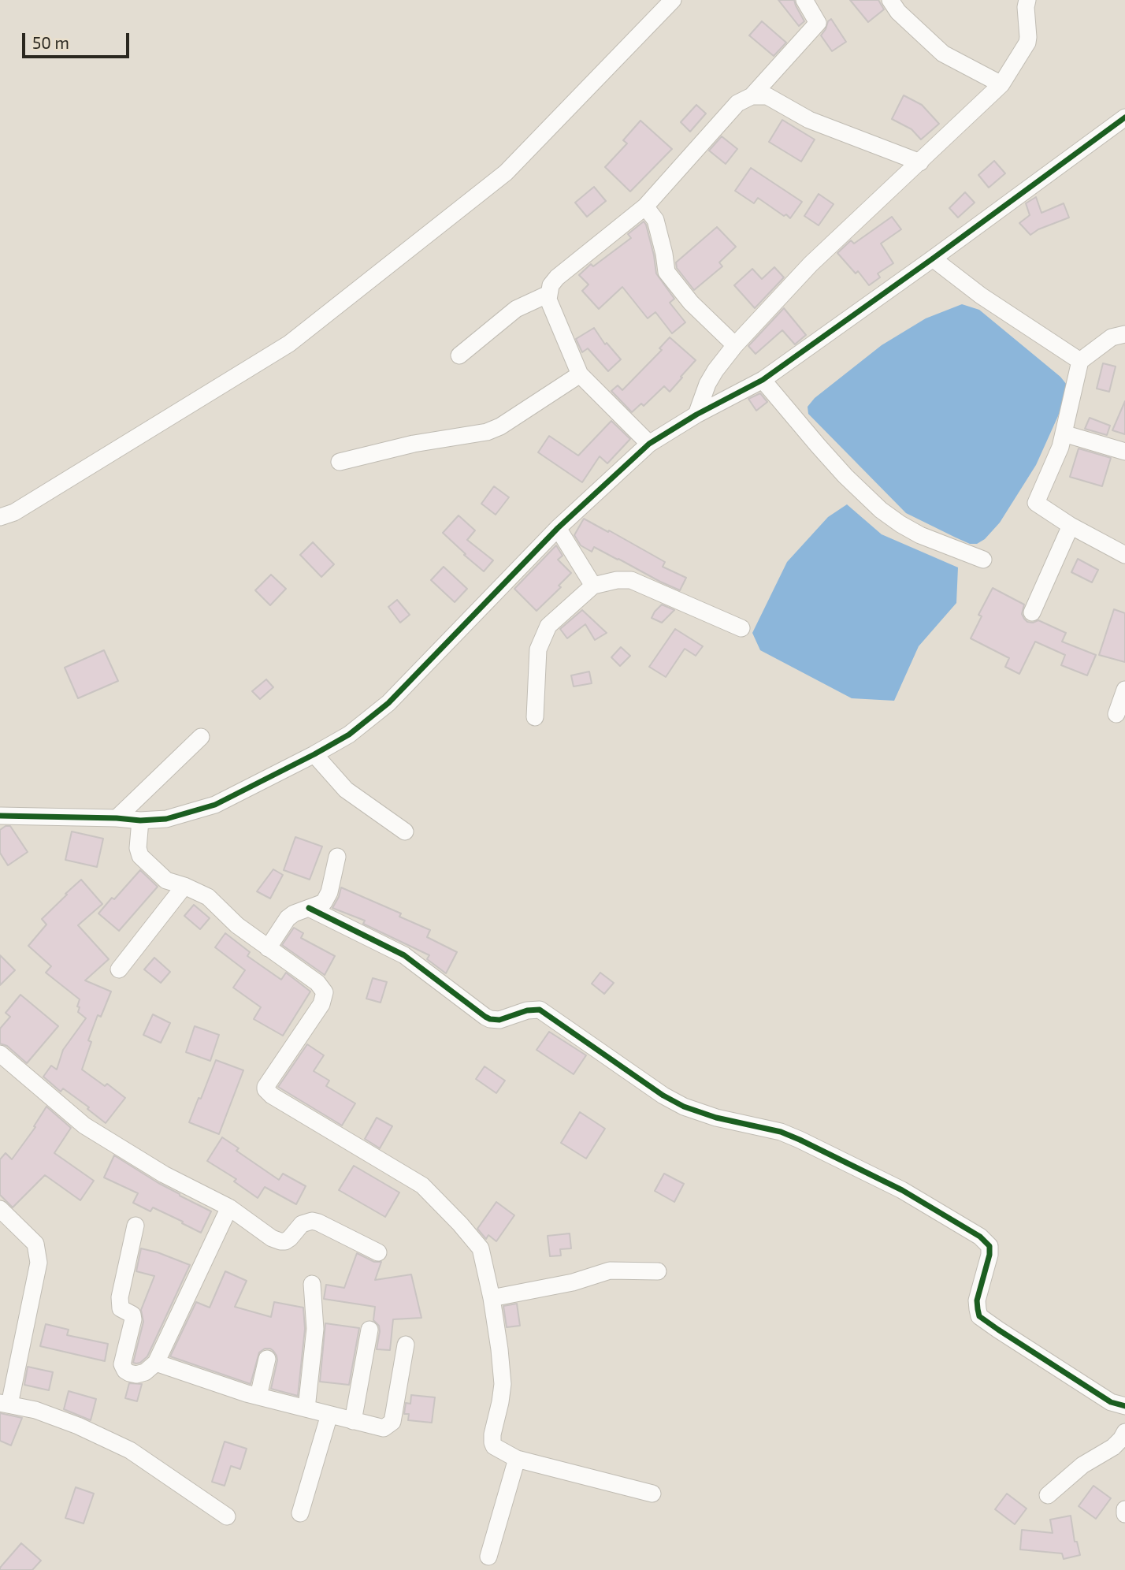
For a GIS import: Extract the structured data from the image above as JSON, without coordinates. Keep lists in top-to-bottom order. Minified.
{"scale_bar":"50 m"}
